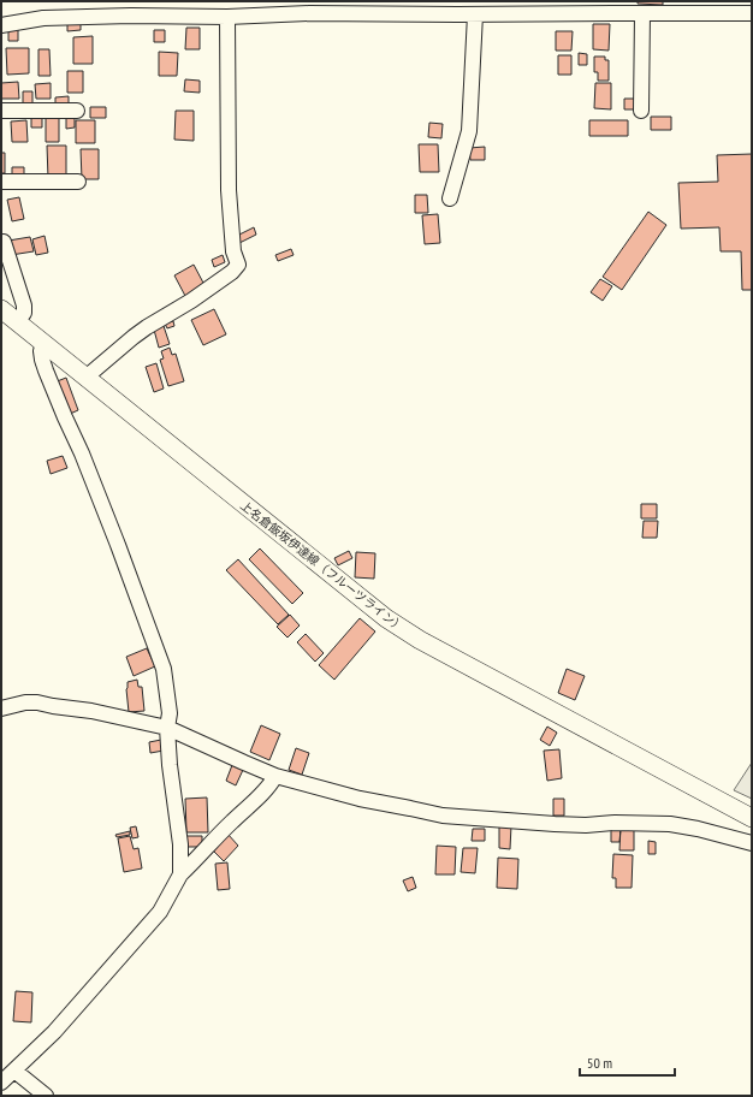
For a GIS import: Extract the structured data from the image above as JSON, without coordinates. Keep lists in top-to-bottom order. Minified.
{"streets":{"main road":["上名倉飯坂伊達線（フルーツライン）"]},"scale_bar":"50 m"}
